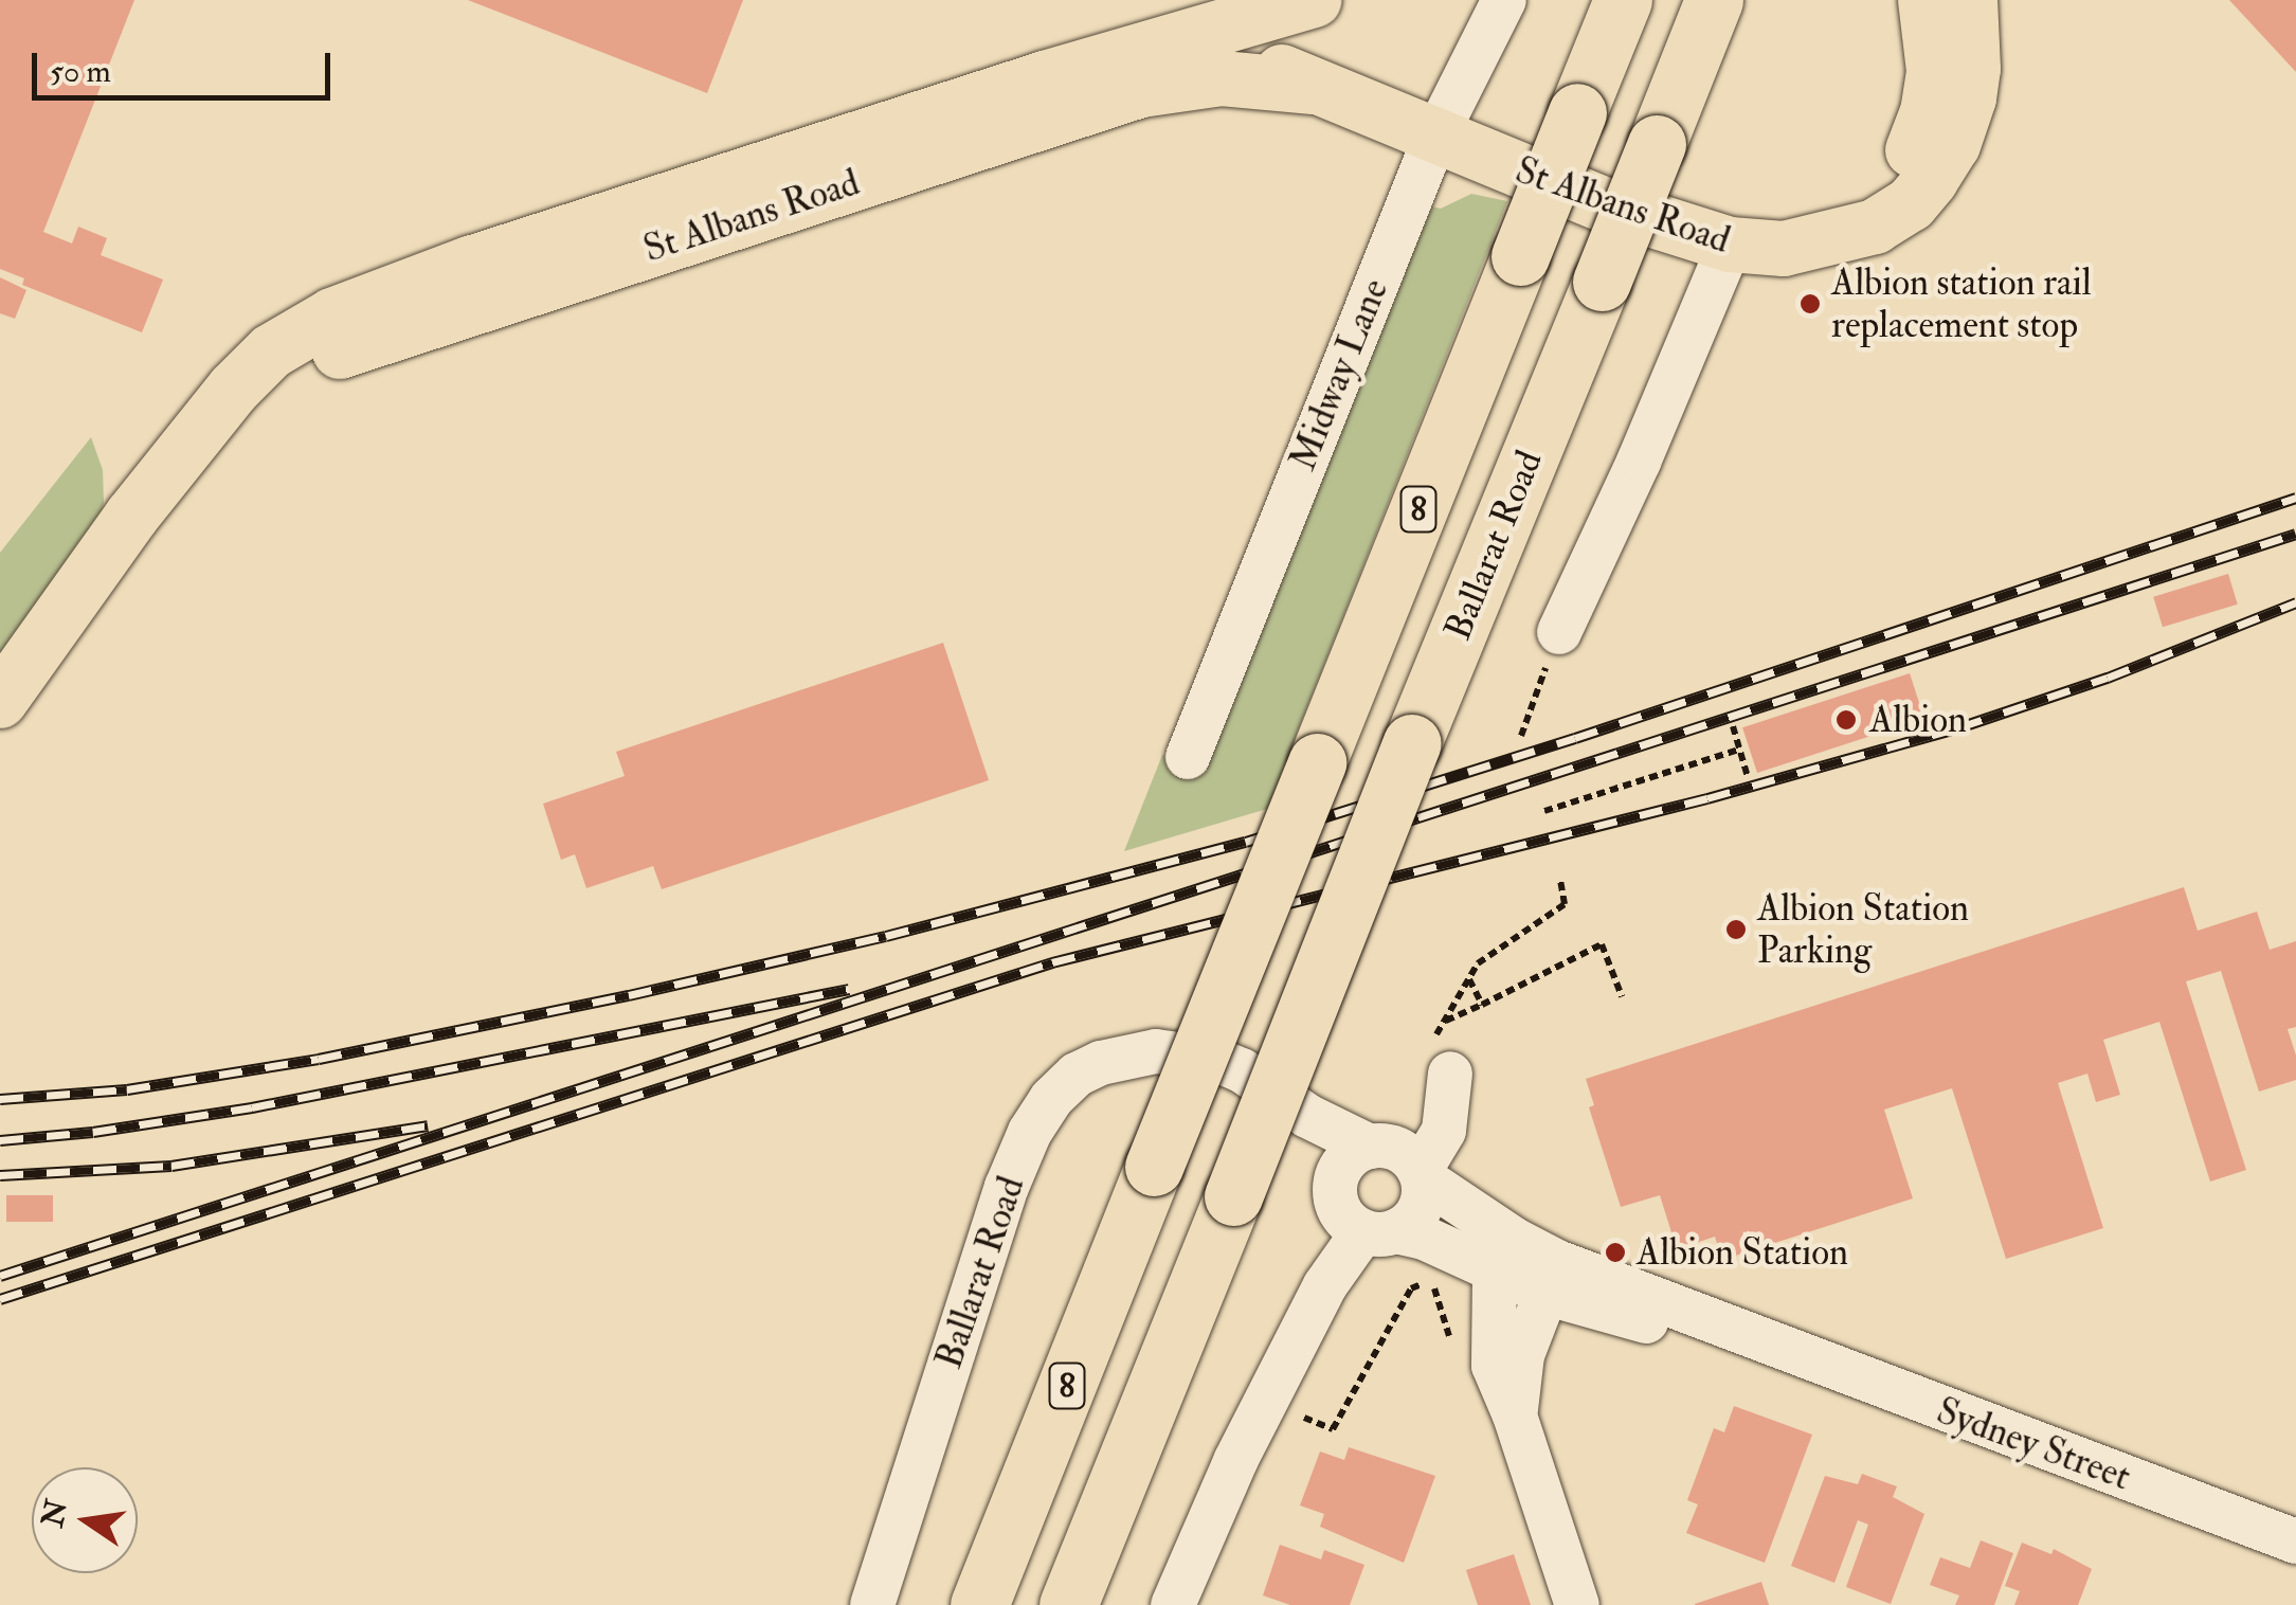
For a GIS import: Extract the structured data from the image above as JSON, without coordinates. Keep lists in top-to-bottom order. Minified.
{"streets":{"highway":["8","Ballarat Road"],"main road":["St Albans Road"],"street":["Midway Lane","Sydney Street"]},"crossings":[["St Albans Road","Midway Lane"],["Ballarat Road","Sydney Street"]],"places":["Albion station rail replacement stop","Albion","Albion Station Parking","Albion Station"],"scale_bar":"50 m","north":"left"}
